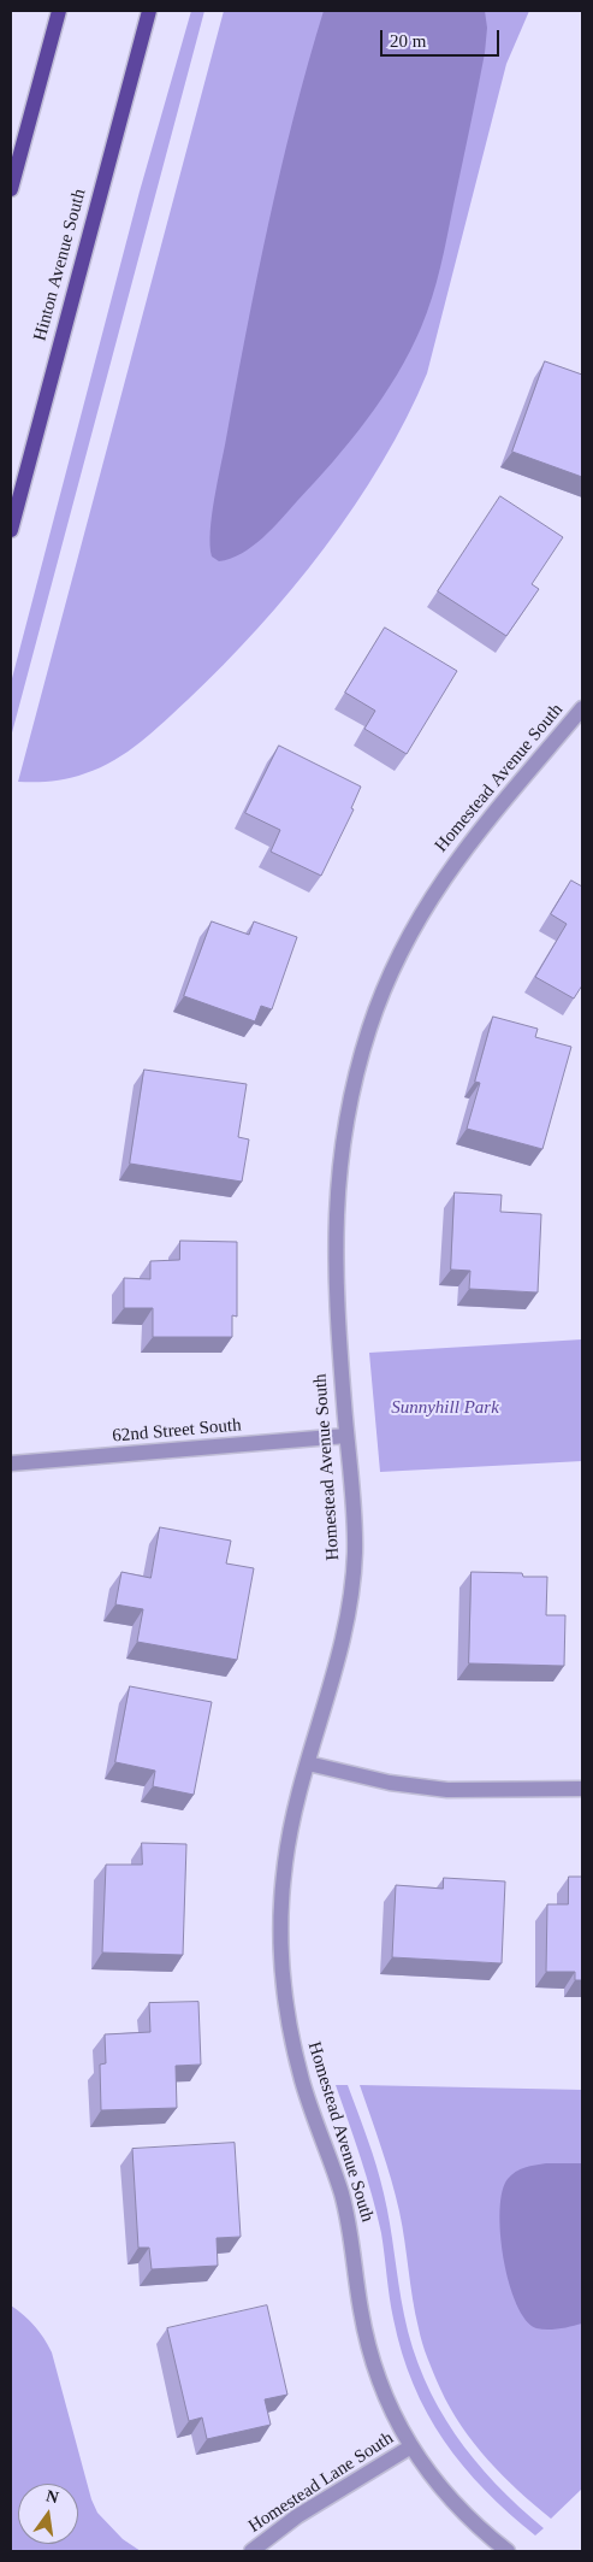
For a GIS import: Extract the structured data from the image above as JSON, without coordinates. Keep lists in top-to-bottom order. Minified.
{"streets":{"main road":["Hinton Avenue South"],"street":["Homestead Avenue South","62nd Street South","Homestead Lane South"]},"crossings":[["Homestead Avenue South","62nd Street South"],["Homestead Avenue South","Homestead Lane South"]],"parks":["Sunnyhill Park"],"scale_bar":"20 m","north":"top"}
